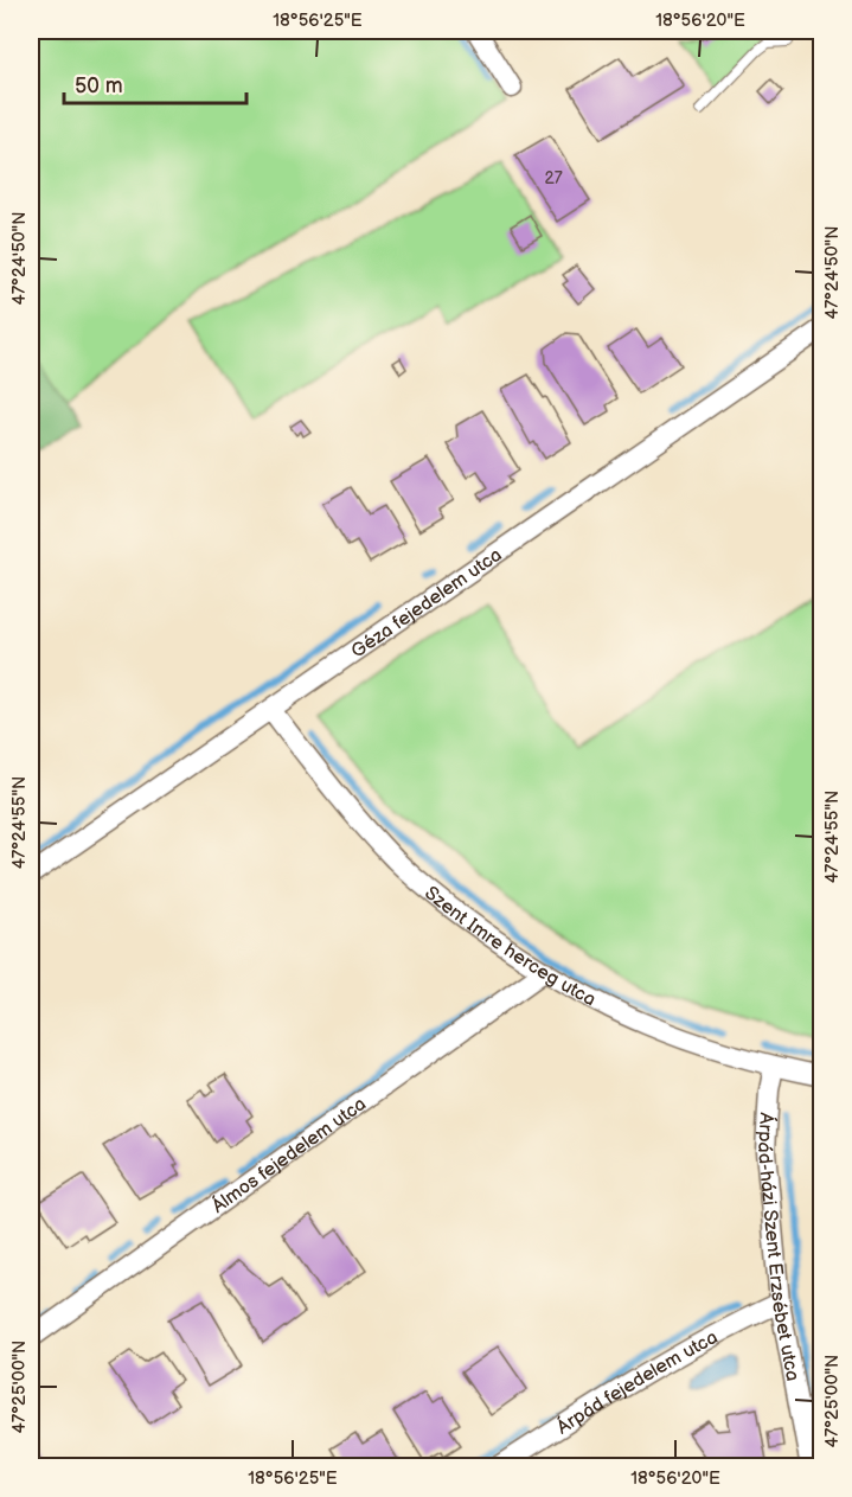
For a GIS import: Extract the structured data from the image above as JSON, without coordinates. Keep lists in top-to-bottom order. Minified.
{"streets":{"street":["Géza fejedelem utca","Szent Imre herceg utca","Álmos fejedelem utca","Árpád-házi Szent Erzsébet utca","Árpád fejedelem utca"]},"crossings":[["Géza fejedelem utca","Szent Imre herceg utca"],["Szent Imre herceg utca","Álmos fejedelem utca"],["Szent Imre herceg utca","Árpád-házi Szent Erzsébet utca"],["Árpád-házi Szent Erzsébet utca","Árpád fejedelem utca"]],"house_numbers":["27"],"scale_bar":"50 m","coordinates":["18°56'25\"E","18°56'20\"E","47°24'50\"N","47°24'55\"N","47°25'00\"N"]}
